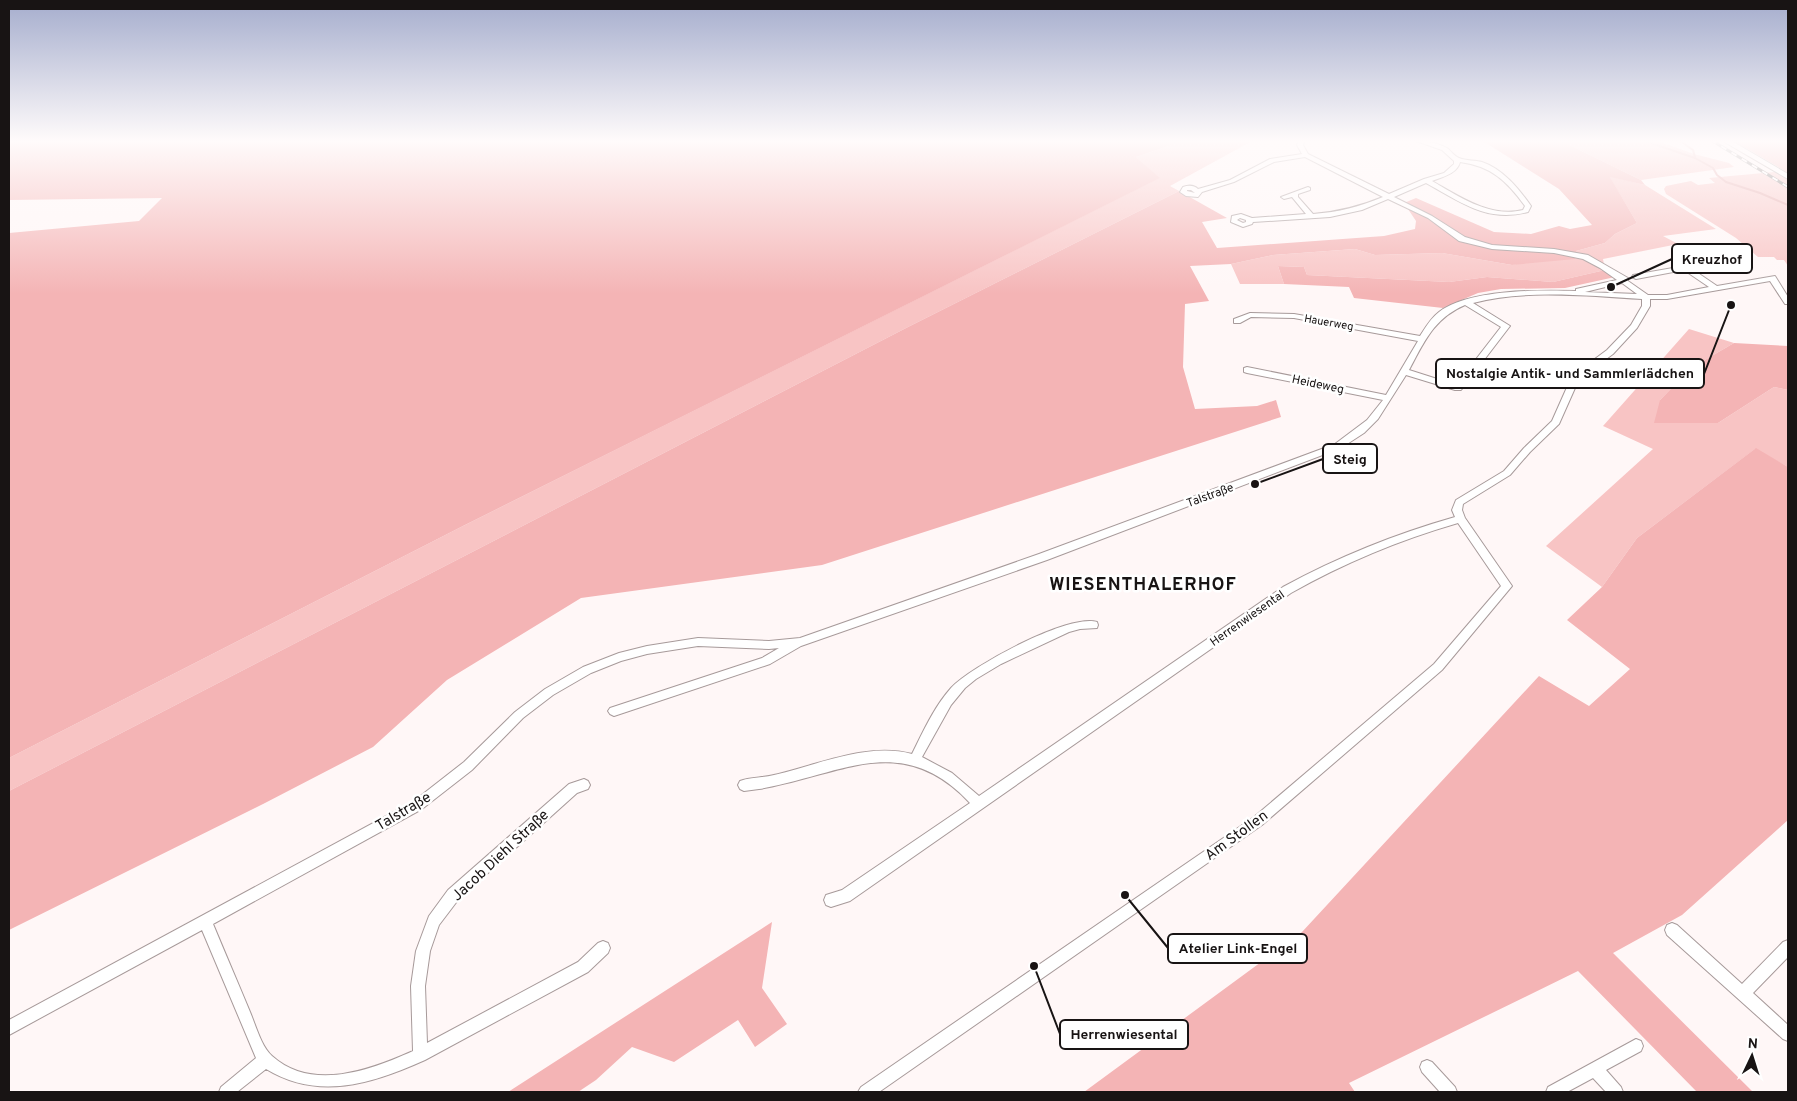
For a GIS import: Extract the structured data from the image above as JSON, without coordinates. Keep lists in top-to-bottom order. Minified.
{"streets":{"street":["Hauerweg","Heideweg","Talstraße","Herrenwiesental","Am Stollen","Jacob Diehl Straße"]},"crossings":[["Hauerweg","Talstraße"],["Heideweg","Talstraße"],["Herrenwiesental","Am Stollen"]],"districts":["WIESENTHALERHOF"],"places":["Kreuzhof","Nostalgie Antik- und Sammlerlädchen","Steig","Atelier Link-Engel","Herrenwiesental"],"north":"top"}
